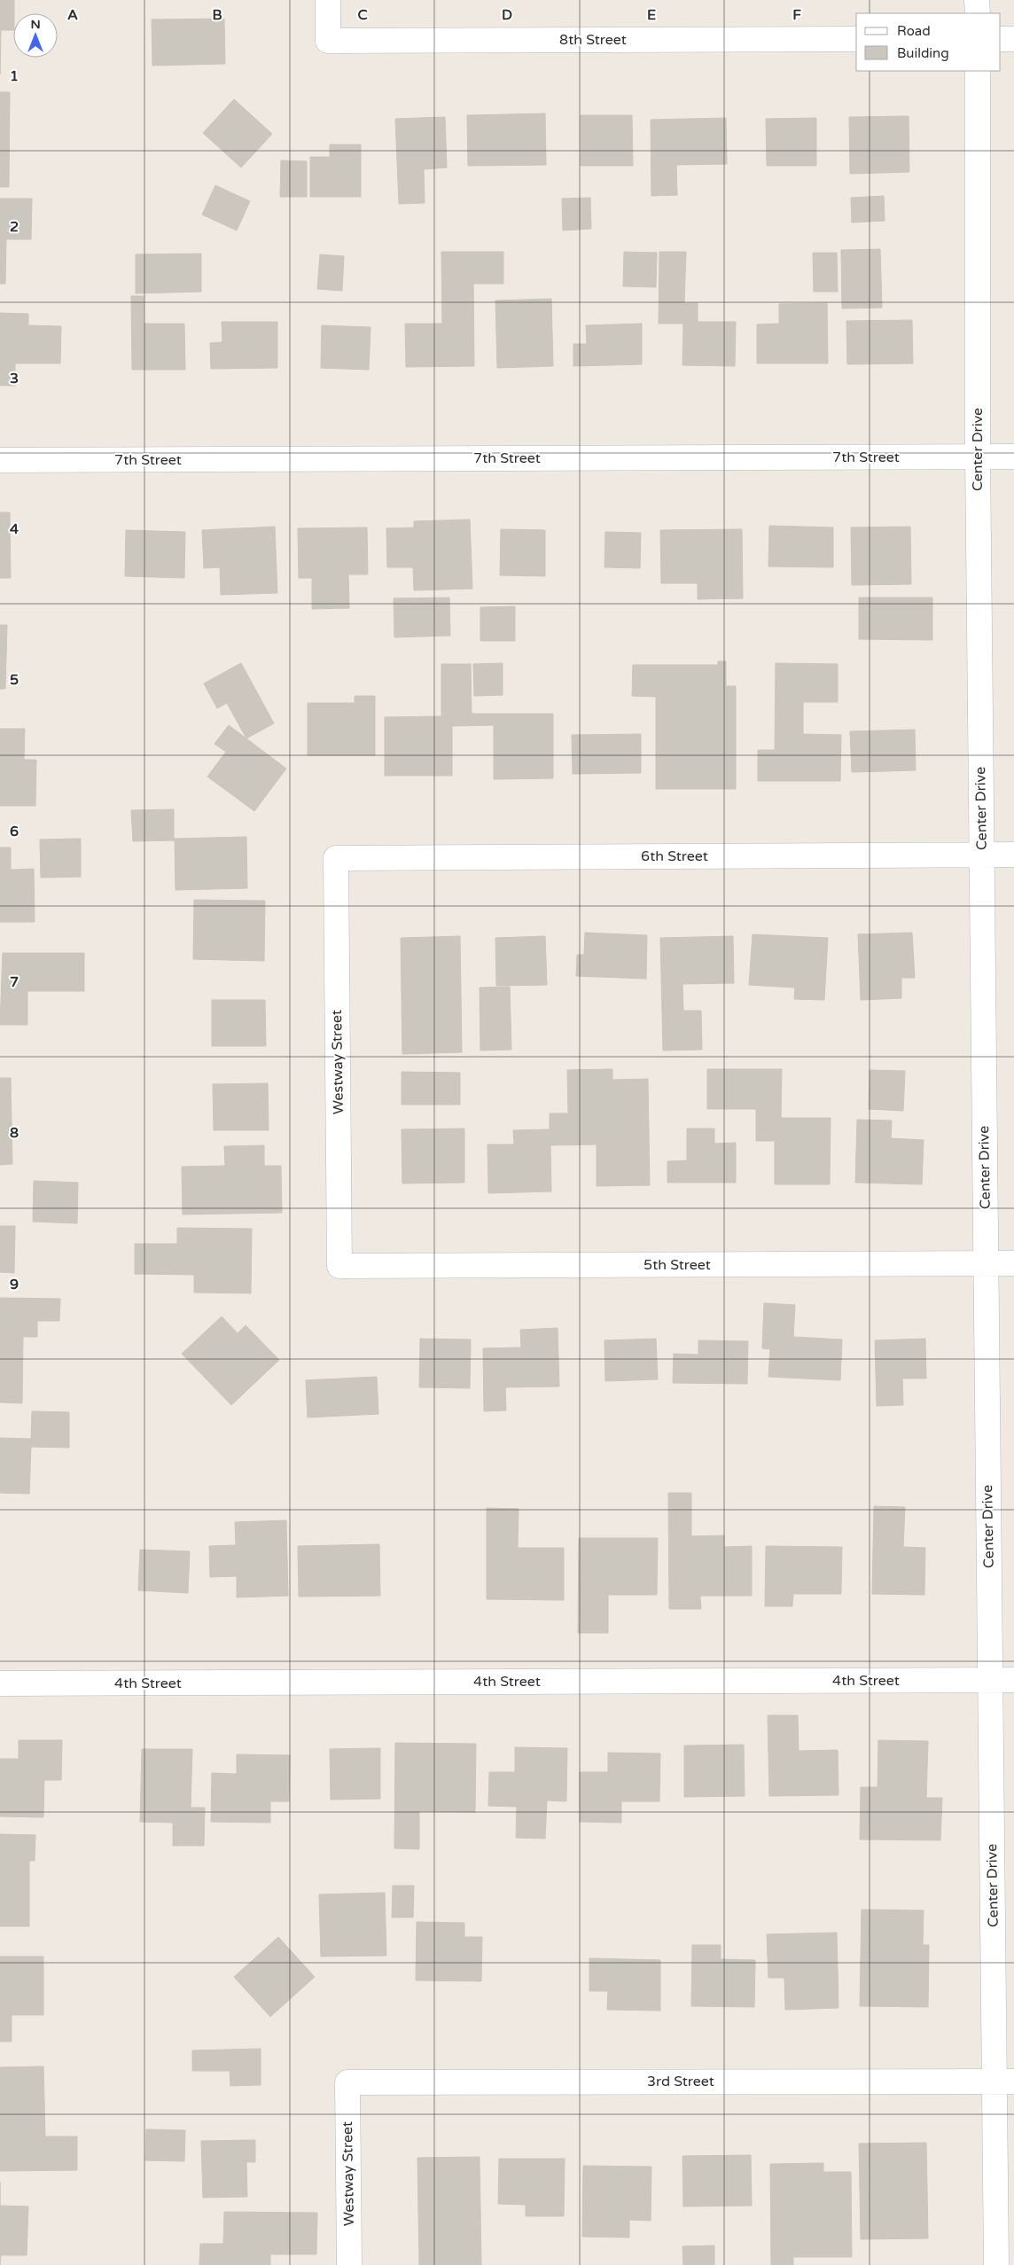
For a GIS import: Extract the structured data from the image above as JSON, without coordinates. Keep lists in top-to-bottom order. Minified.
{"streets":{"street":["8th Street","Center Drive","7th Street","6th Street","Westway Street","5th Street","4th Street","3rd Street"]},"crossings":[["Center Drive","7th Street"],["Center Drive","6th Street"],["Center Drive","5th Street"],["Center Drive","4th Street"],["Center Drive","3rd Street"],["6th Street","Westway Street"],["Westway Street","5th Street"],["Westway Street","3rd Street"]],"legend":["Road","Building"],"north":"top","grid":{"columns":["A","B","C","D","E","F"],"rows":["1","2","3","4","5","6","7","8","9"]}}
